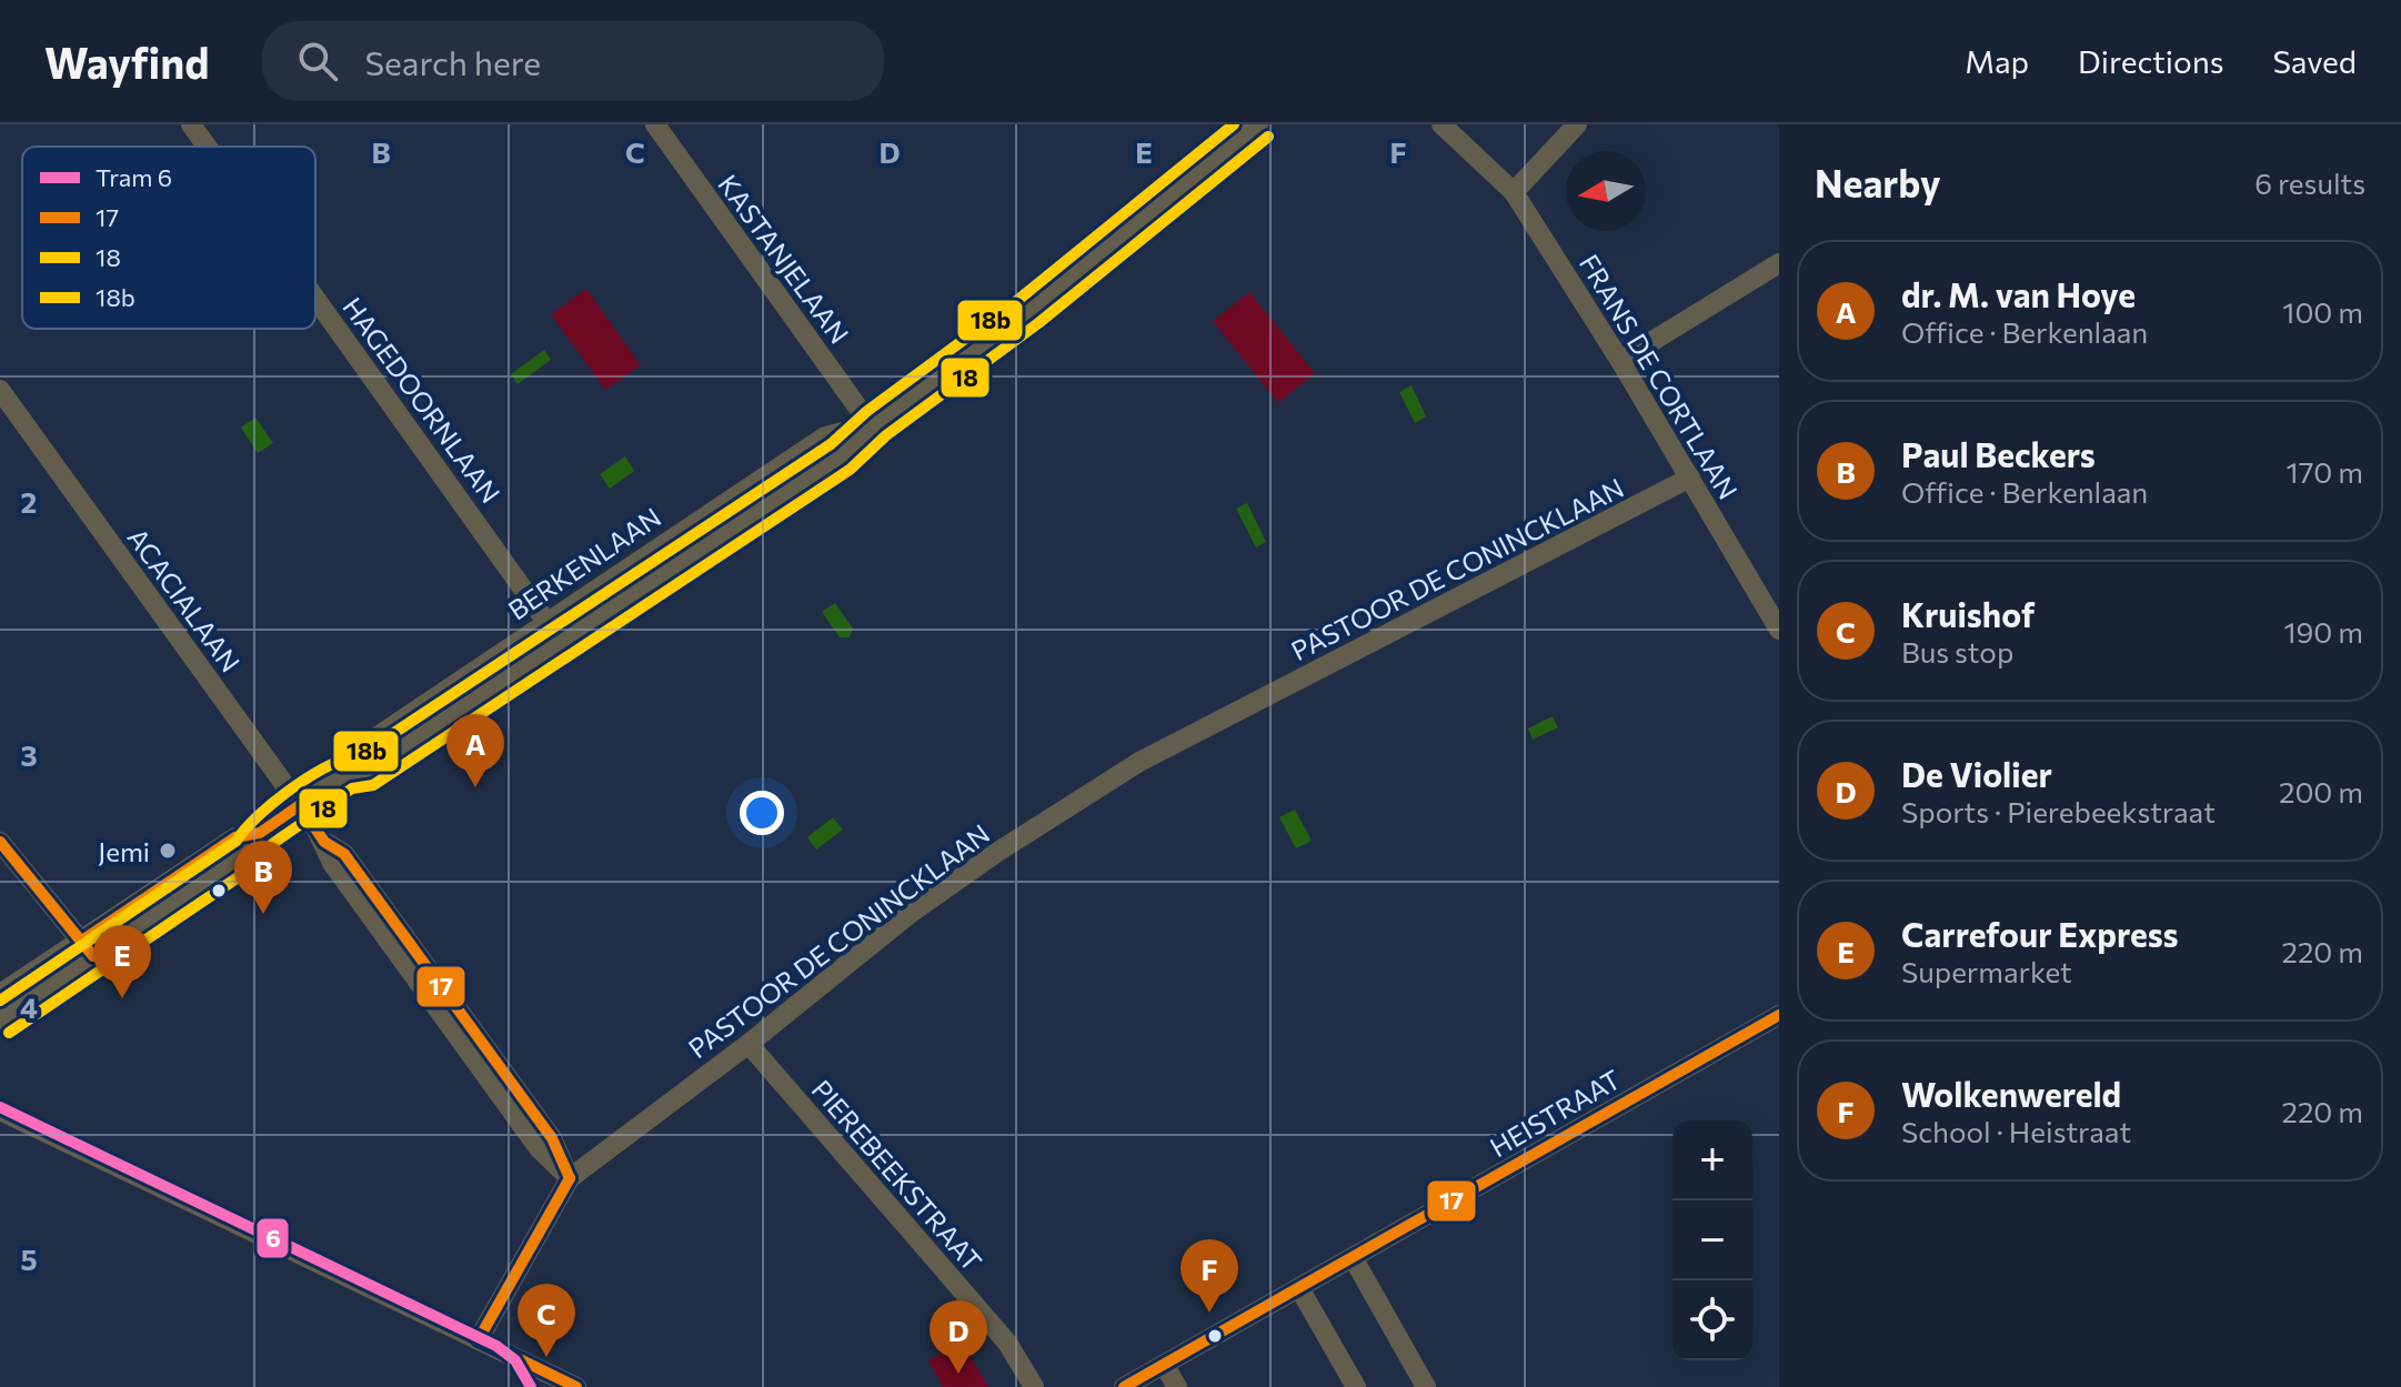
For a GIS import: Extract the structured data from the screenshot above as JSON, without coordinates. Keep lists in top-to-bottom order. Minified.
{"streets":{"street":["KASTANJELAAN","FRANS DE CORTLAAN","HAGEDOORNLAAN","BERKENLAAN","PASTOOR DE CONINCKLAAN","ACACIALAAN","HEISTRAAT","PIEREBEEKSTRAAT"]},"crossings":[["KASTANJELAAN","BERKENLAAN"],["FRANS DE CORTLAAN","PASTOOR DE CONINCKLAAN"],["HAGEDOORNLAAN","BERKENLAAN"],["BERKENLAAN","ACACIALAAN"],["PASTOOR DE CONINCKLAAN","ACACIALAAN"],["PASTOOR DE CONINCKLAAN","PIEREBEEKSTRAAT"]],"places":["Jemi"],"lines":["transit line 18b","transit line 18","transit line 17","tram line 6"],"legend":["Tram 6","17","18","18b"],"north":"left","page":{"header":"Wayfind","search":"Search here","nav":["Map","Directions","Saved"],"heading":["Nearby","6 results"],"list":[{"mark":"A","name":"dr. M. van Hoye","note":"Office · Berkenlaan","value":"100 m"},{"mark":"B","name":"Paul Beckers","note":"Office · Berkenlaan","value":"170 m"},{"mark":"C","name":"Kruishof","note":"Bus stop","value":"190 m"},{"mark":"D","name":"De Violier","note":"Sports · Pierebeekstraat","value":"200 m"},{"mark":"E","name":"Carrefour Express","note":"Supermarket","value":"220 m"},{"mark":"F","name":"Wolkenwereld","note":"School · Heistraat","value":"220 m"}],"pins":["A","B","E","F","C","D"],"map_buttons":["+","−"]},"grid":{"columns":["B","C","D","E","F"],"rows":["2","3","4","5"]}}
